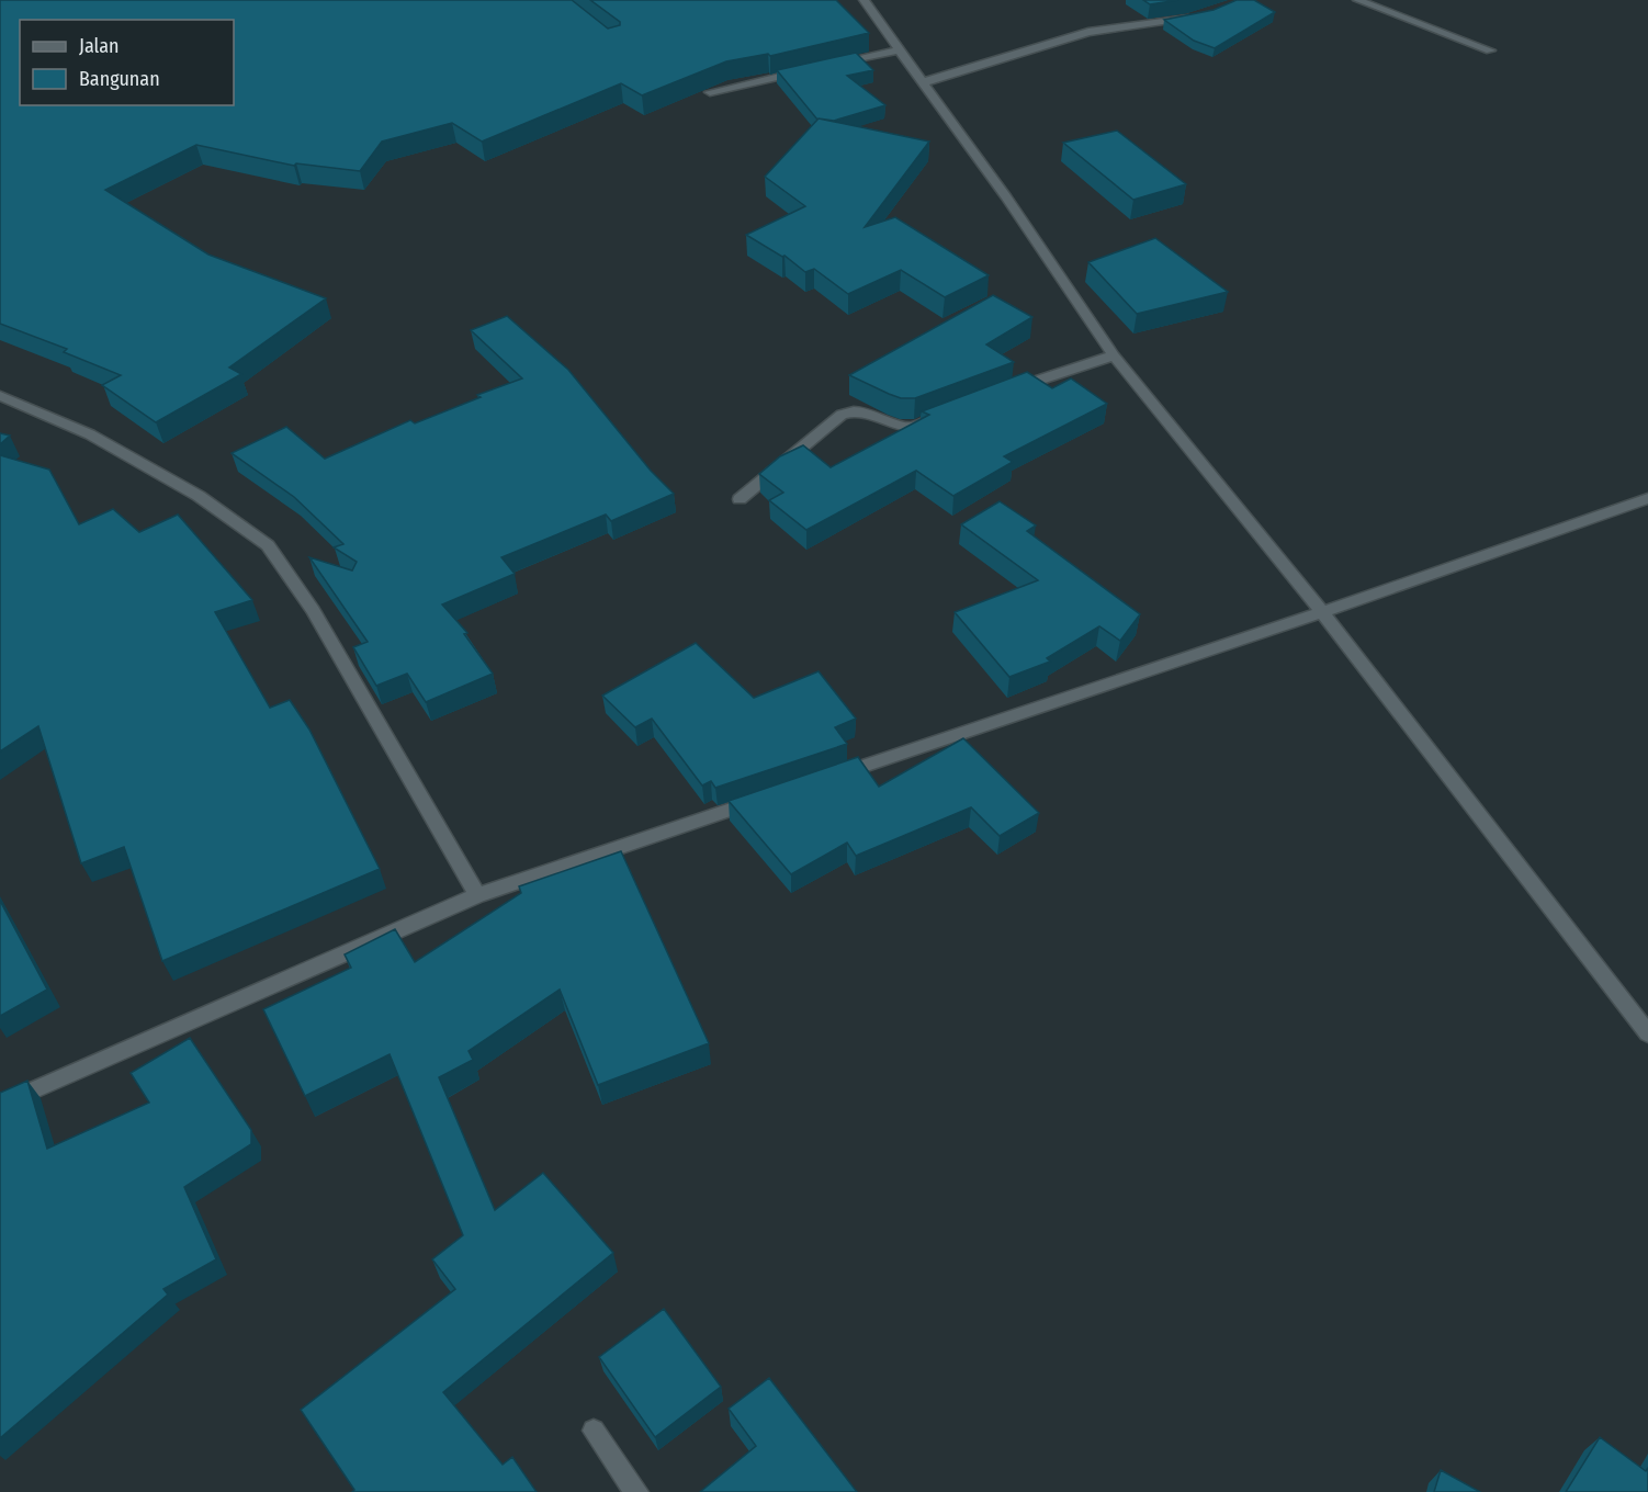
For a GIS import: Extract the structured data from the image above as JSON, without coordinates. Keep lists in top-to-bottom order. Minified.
{"legend":["Jalan","Bangunan"]}
